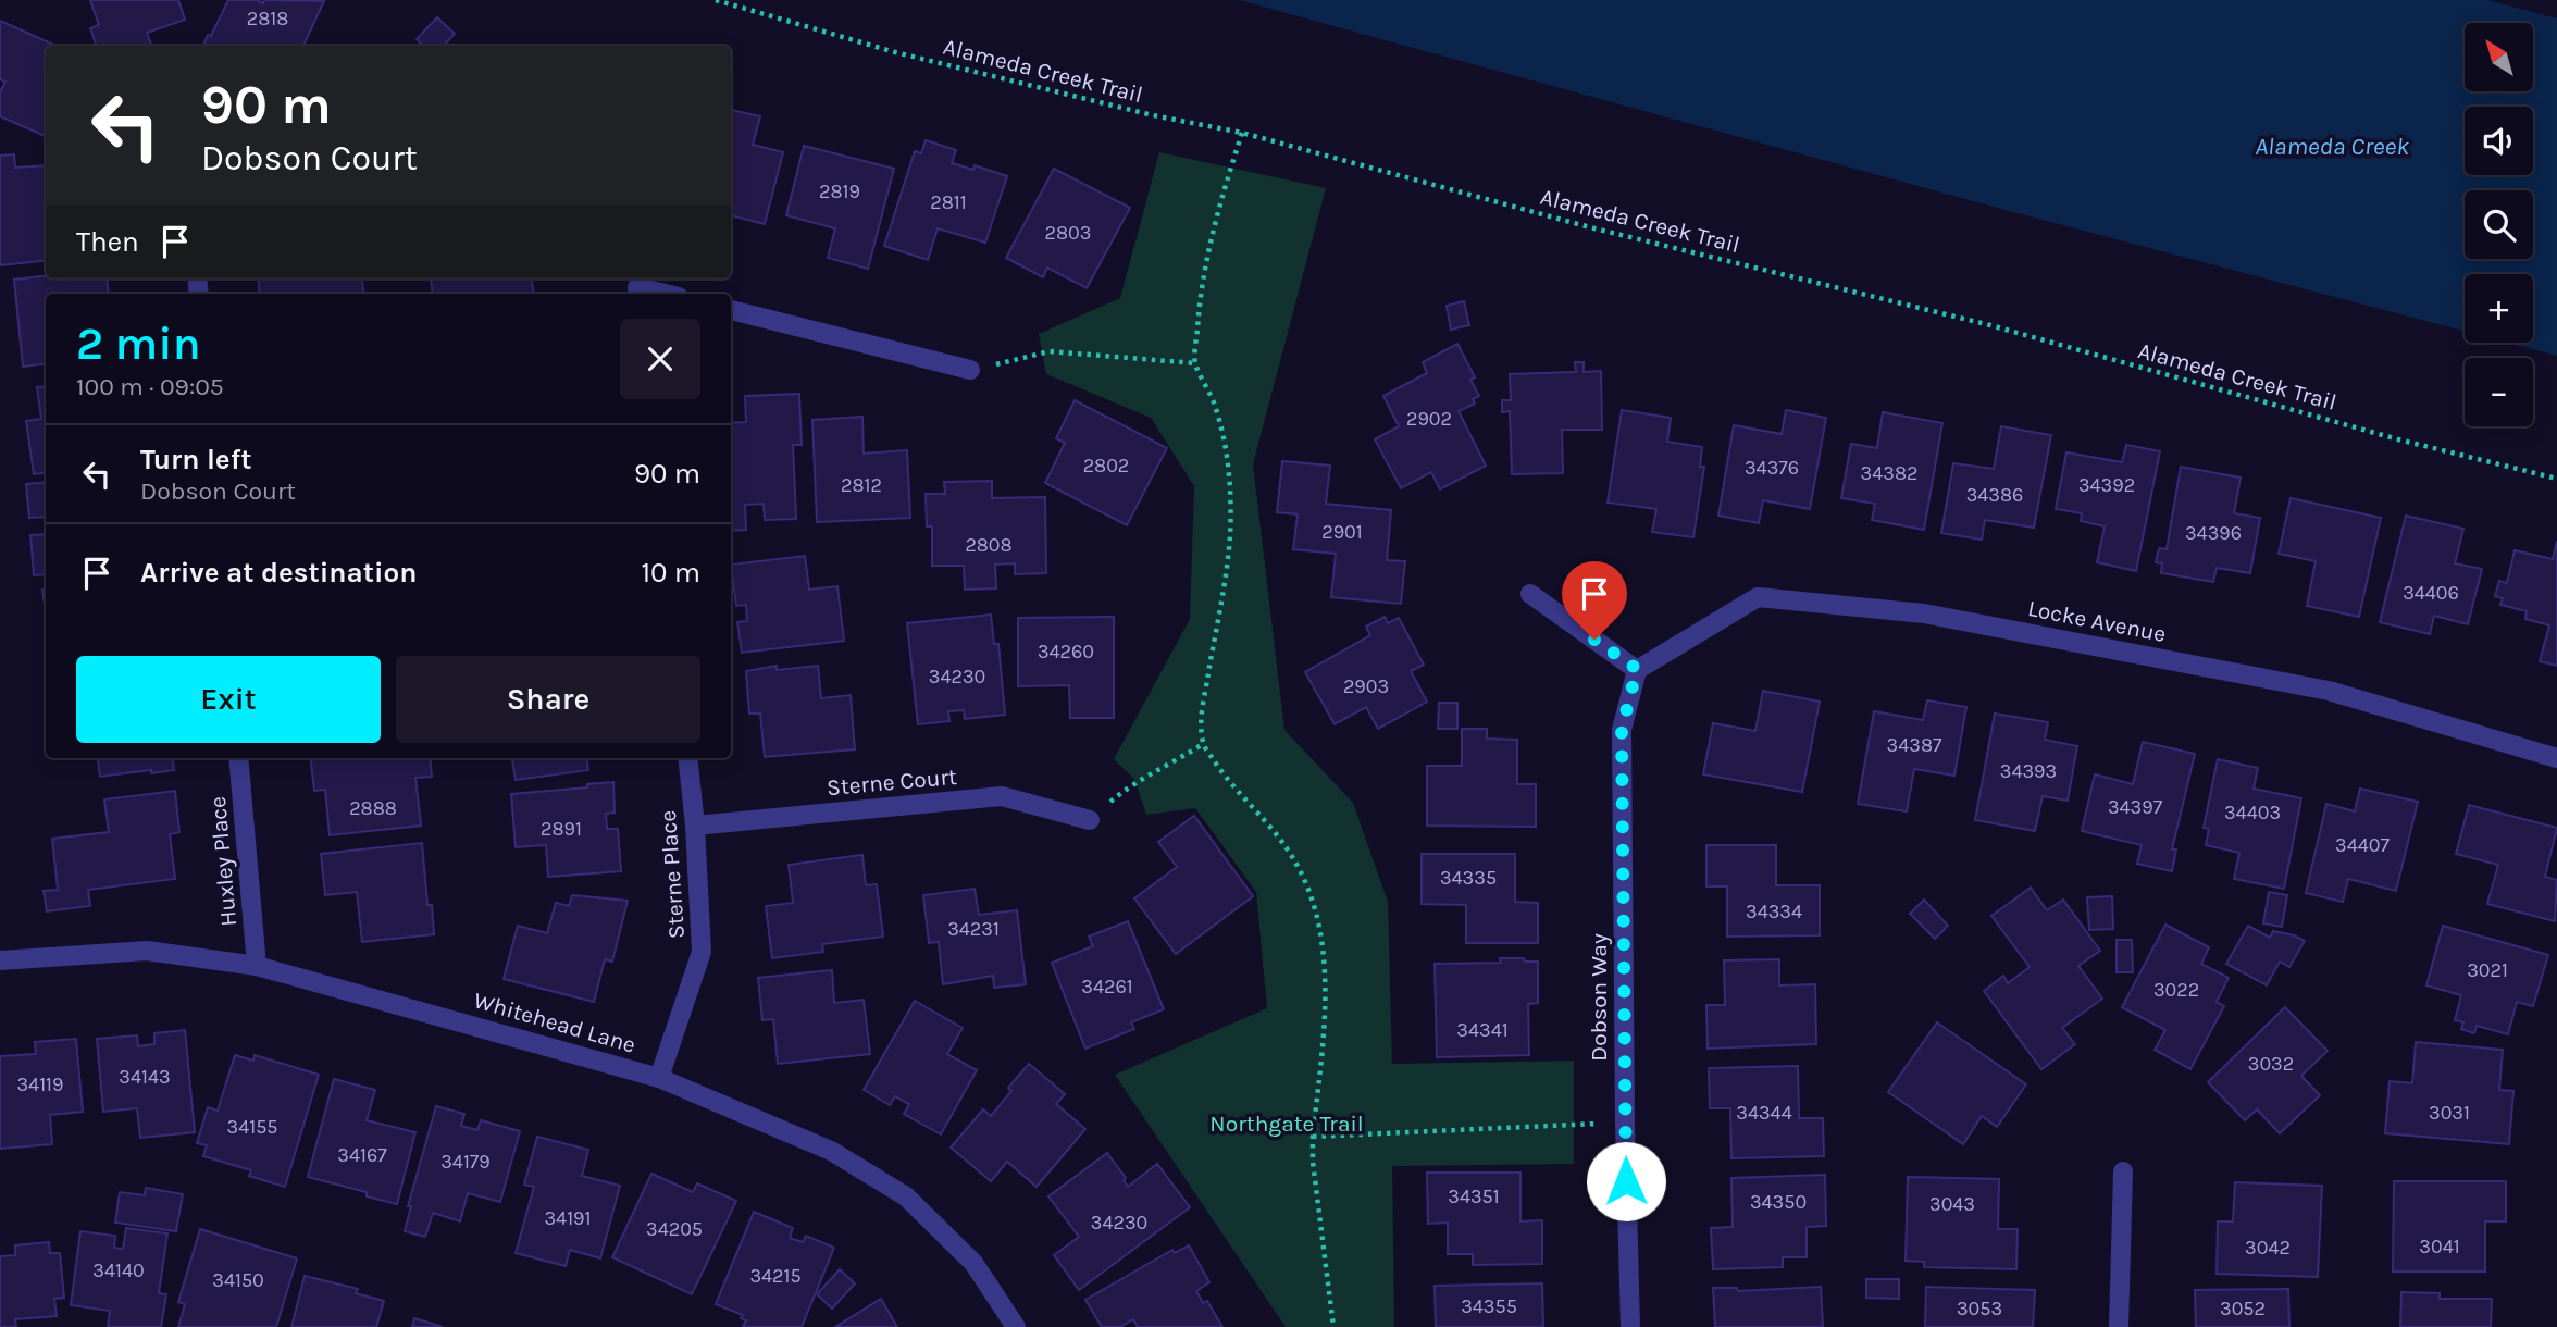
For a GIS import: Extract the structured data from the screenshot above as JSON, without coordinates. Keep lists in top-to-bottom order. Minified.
{"streets":{"street":["Locke Avenue","Sterne Court","Huxley Place","Sterne Place","Dobson Way","Whitehead Lane"],"path":["Alameda Creek Trail"]},"crossings":[["Locke Avenue","Dobson Way"],["Sterne Court","Sterne Place"],["Huxley Place","Whitehead Lane"],["Sterne Place","Whitehead Lane"]],"water":["Alameda Creek"],"parks":["Northgate Trail"],"house_numbers":["2818","2819","2811","2803","2902","2802","34376","34382","2812","34392","34386","2901","34396","2808","34406","34260","34230","2903","34387","34393","34397","2888","34403","2891","34407","34335","34334","34231","3021","34261","3022","34341","3032","34143","34119","34344","3031","34155","34167","34179","34351","34350","3043","34191","34230","34205","3041","3042","34140","34215","34150","34355","3053","3052"],"north":"top left","page":{"map_buttons":["+","−"],"turn":["90 m","Dobson Court"],"then":"Then","heading":["2 min","100 m · 09:05"],"list":[{"name":"Turn left","note":"Dobson Court","value":"90 m"},{"name":"Arrive at destination","value":"10 m"}],"buttons":["Exit","Share"]}}
